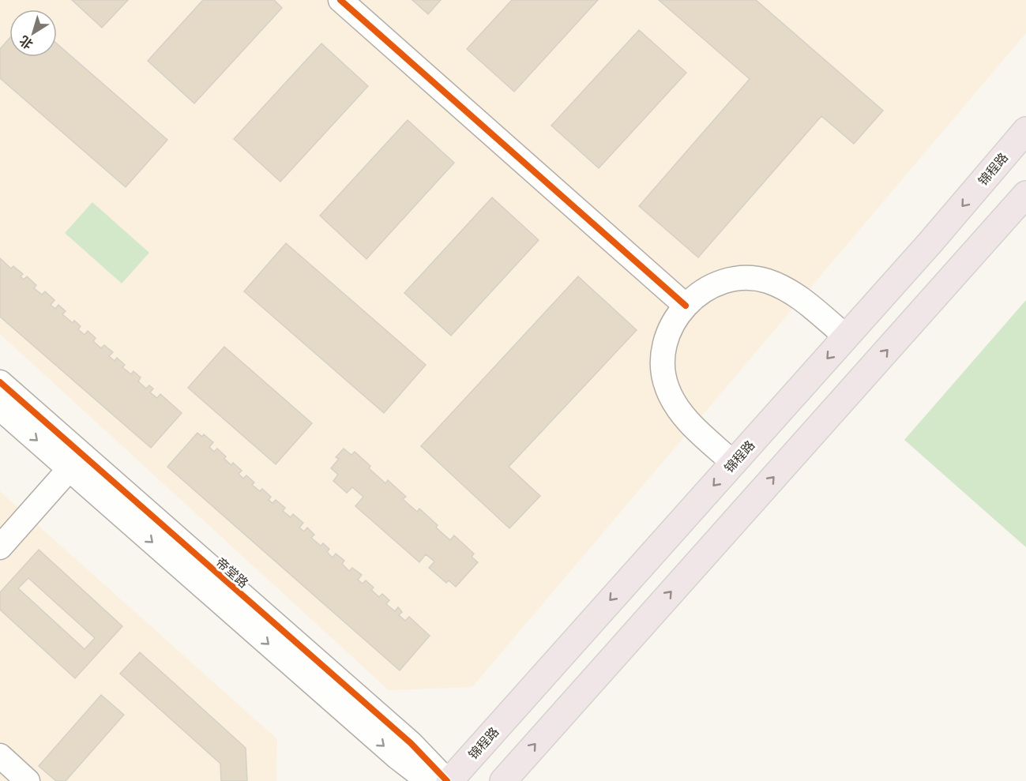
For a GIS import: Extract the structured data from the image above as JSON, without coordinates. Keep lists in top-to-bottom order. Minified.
{"streets":{"main road":["锦程路"],"street":["帝堂路"]},"crossings":[["锦程路","帝堂路"]],"north":"bottom left"}
